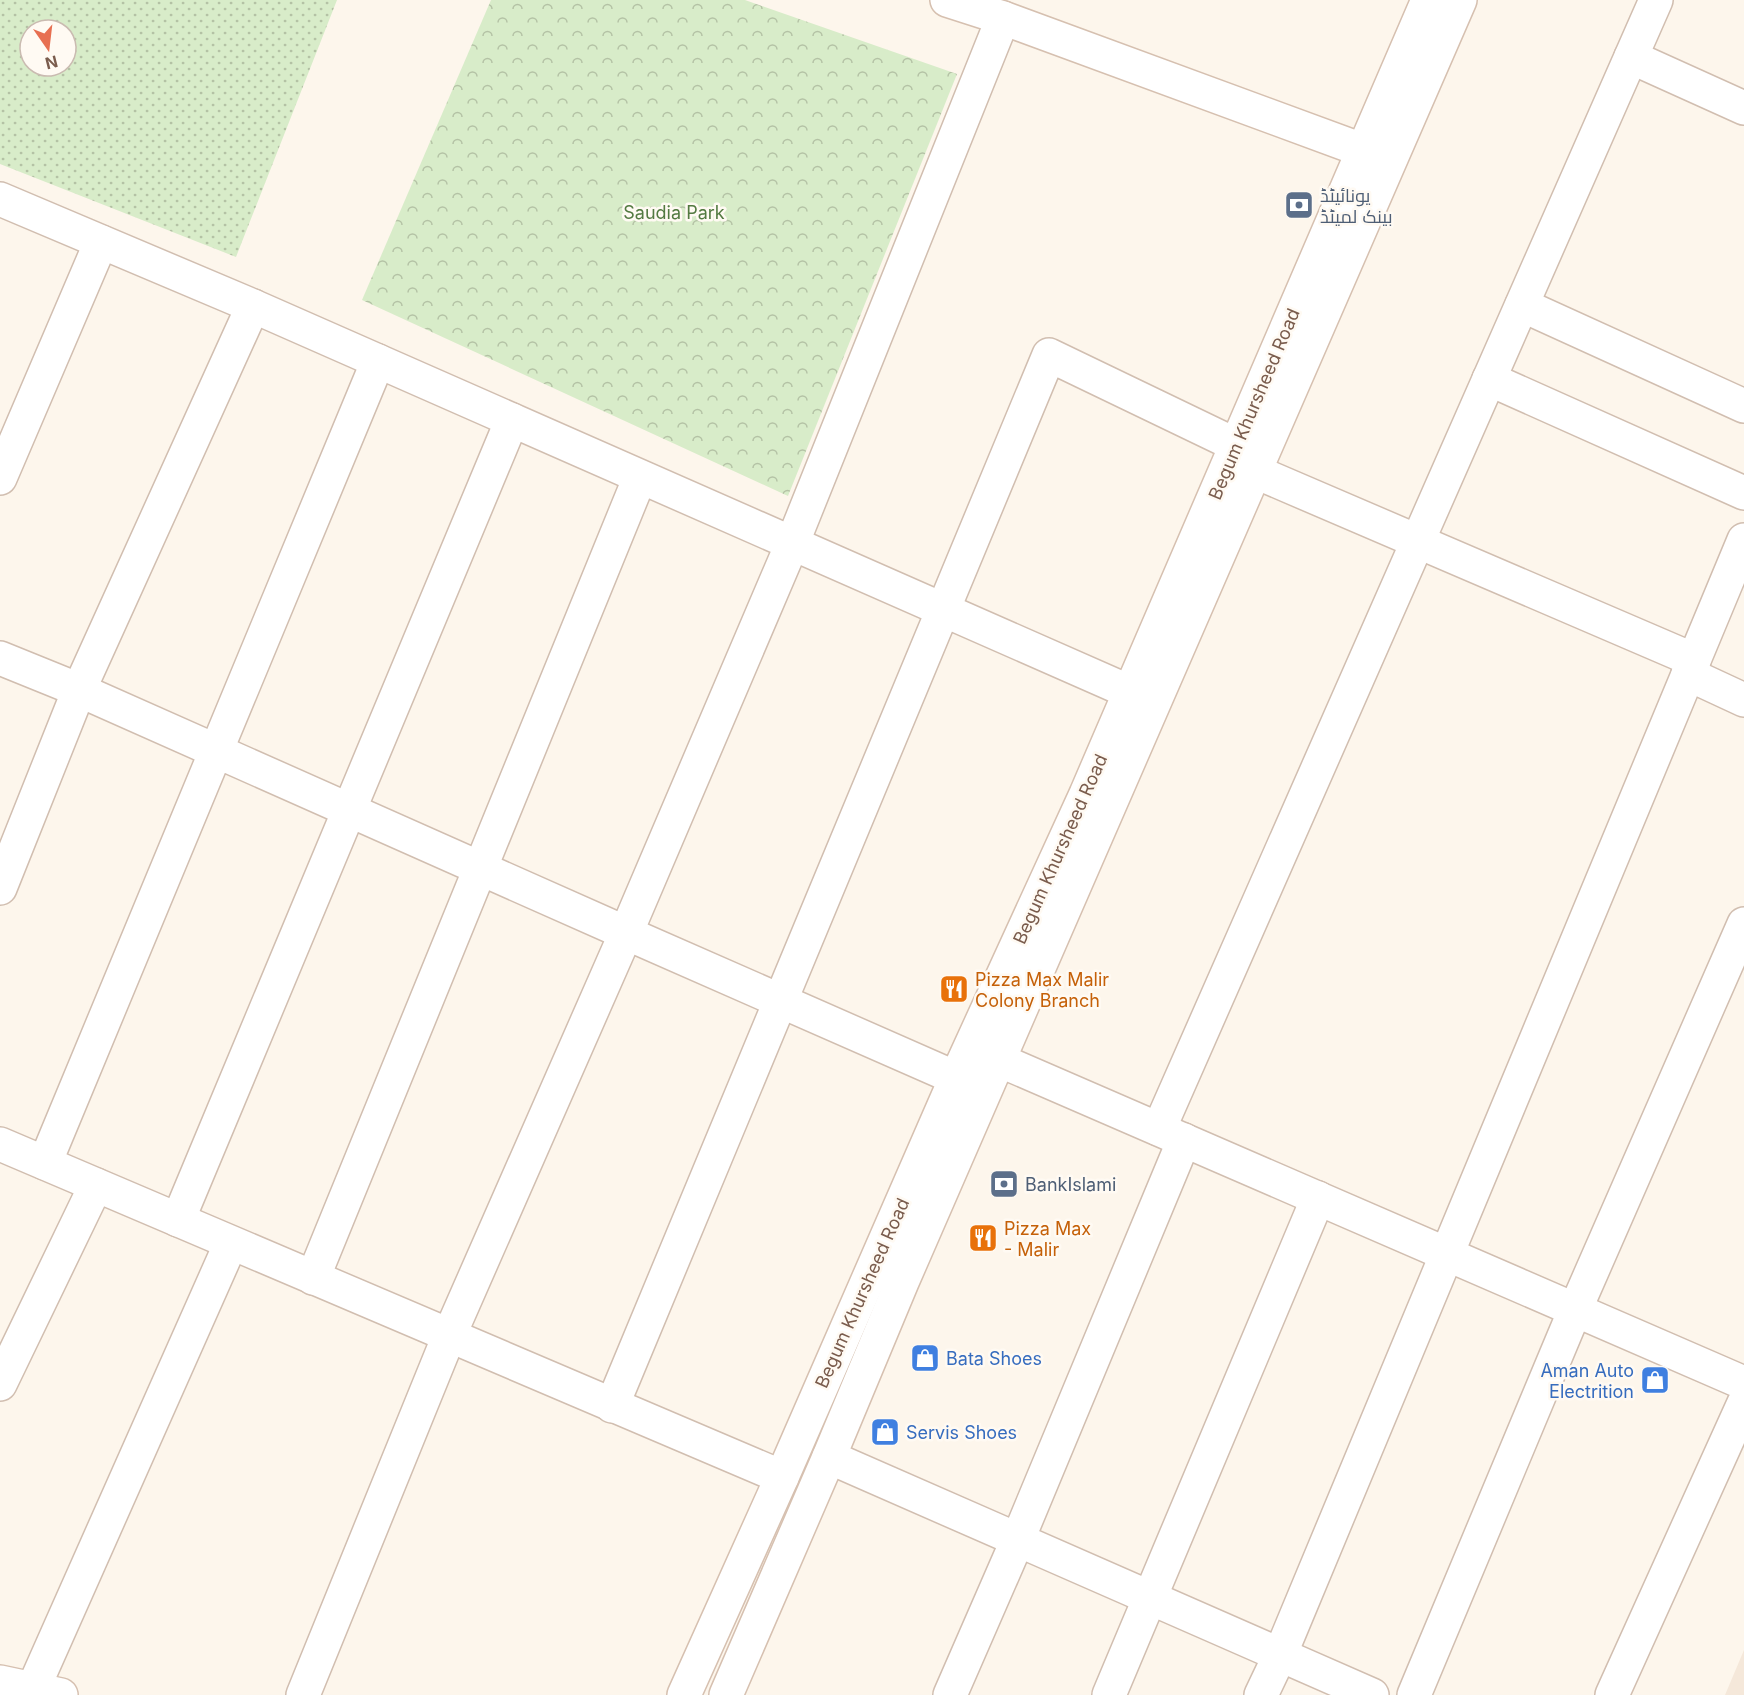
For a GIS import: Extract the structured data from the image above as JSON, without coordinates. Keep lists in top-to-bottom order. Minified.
{"streets":{"street":["Begum Khursheed Road"]},"parks":["Saudia Park"],"places":{"bank":["یونائیٹڈ بینک لمیٹڈ","BankIslami"],"restaurant":["Pizza Max Malir Colony Branch","Pizza Max - Malir"],"shop":["Bata Shoes","Aman Auto Electrition","Servis Shoes"]},"north":"bottom"}
